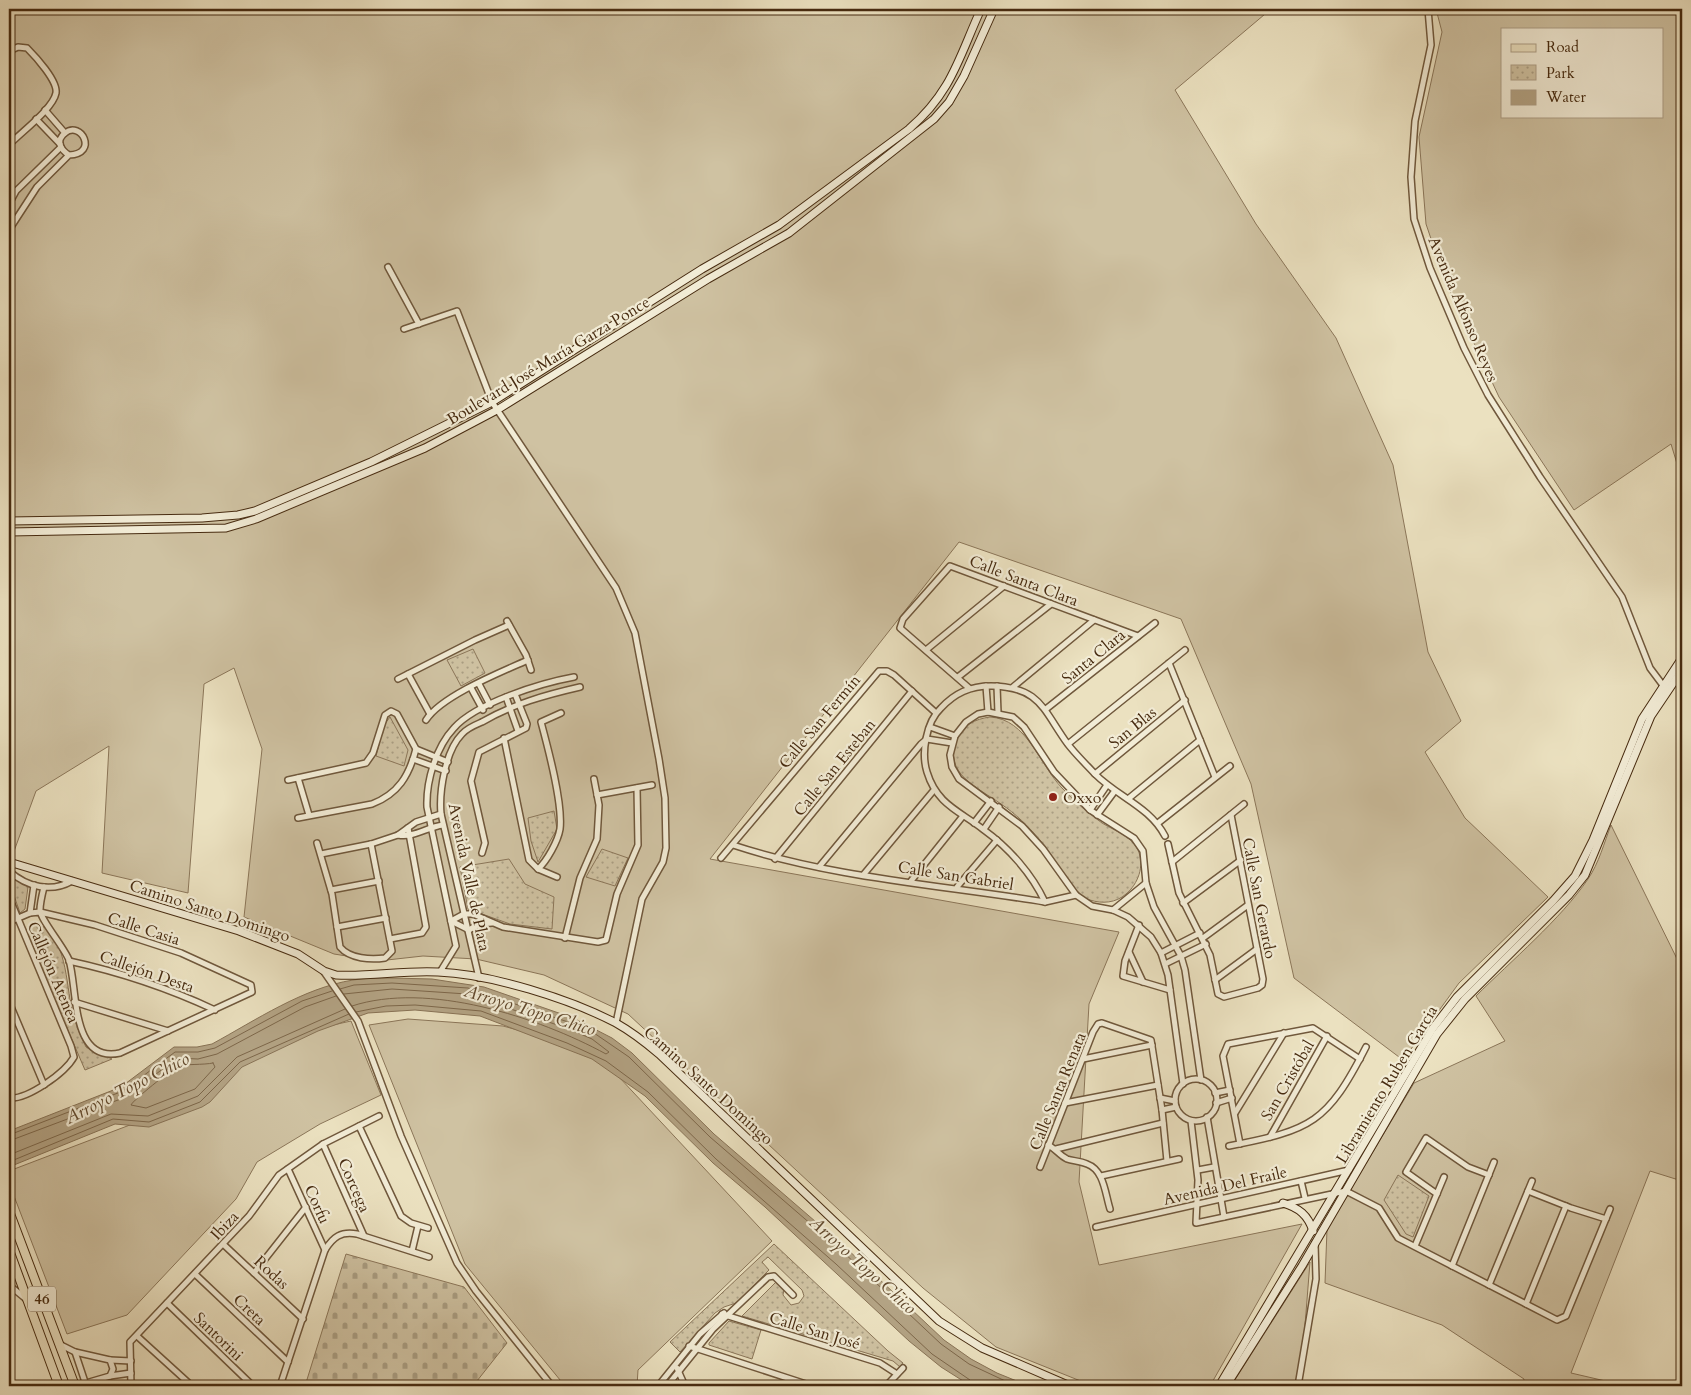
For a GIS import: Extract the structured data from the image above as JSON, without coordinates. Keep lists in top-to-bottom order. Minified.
{"streets":{"main road":["46"],"street":["Avenida Alfonso Reyes","Boulevard José María Garza Ponce","Calle Santa Clara","Santa Clara","Calle San Fermín","San Blas","Calle San Esteban","Calle San Gabriel","Avenida Valle de Plata","Calle San Gerardo","Camino Santo Domingo","Calle Casia","Callejón Desta","Callejón Atenea","San Cristóbal","Libramiento Ruben Garcia","Calle Santa Renata","Corcega","Avenida Del Fraile","Corfu","Ibiza","Rodas","Creta","Calle San José","Santorini"]},"crossings":[["Avenida Alfonso Reyes","Libramiento Ruben Garcia"],["Calle Santa Clara","Santa Clara"],["Calle San Fermín","Calle San Esteban"],["Avenida Valle de Plata","Camino Santo Domingo"],["Calle Casia","Callejón Desta"],["Calle Casia","Callejón Atenea"],["Libramiento Ruben Garcia","Avenida Del Fraile"],["Corcega","Ibiza"],["Corfu","Ibiza"],["Ibiza","Rodas"],["Ibiza","Creta"],["Ibiza","Santorini"]],"water":["Arroyo Topo Chico"],"places":["Oxxo"],"legend":["Road","Park","Water"]}
